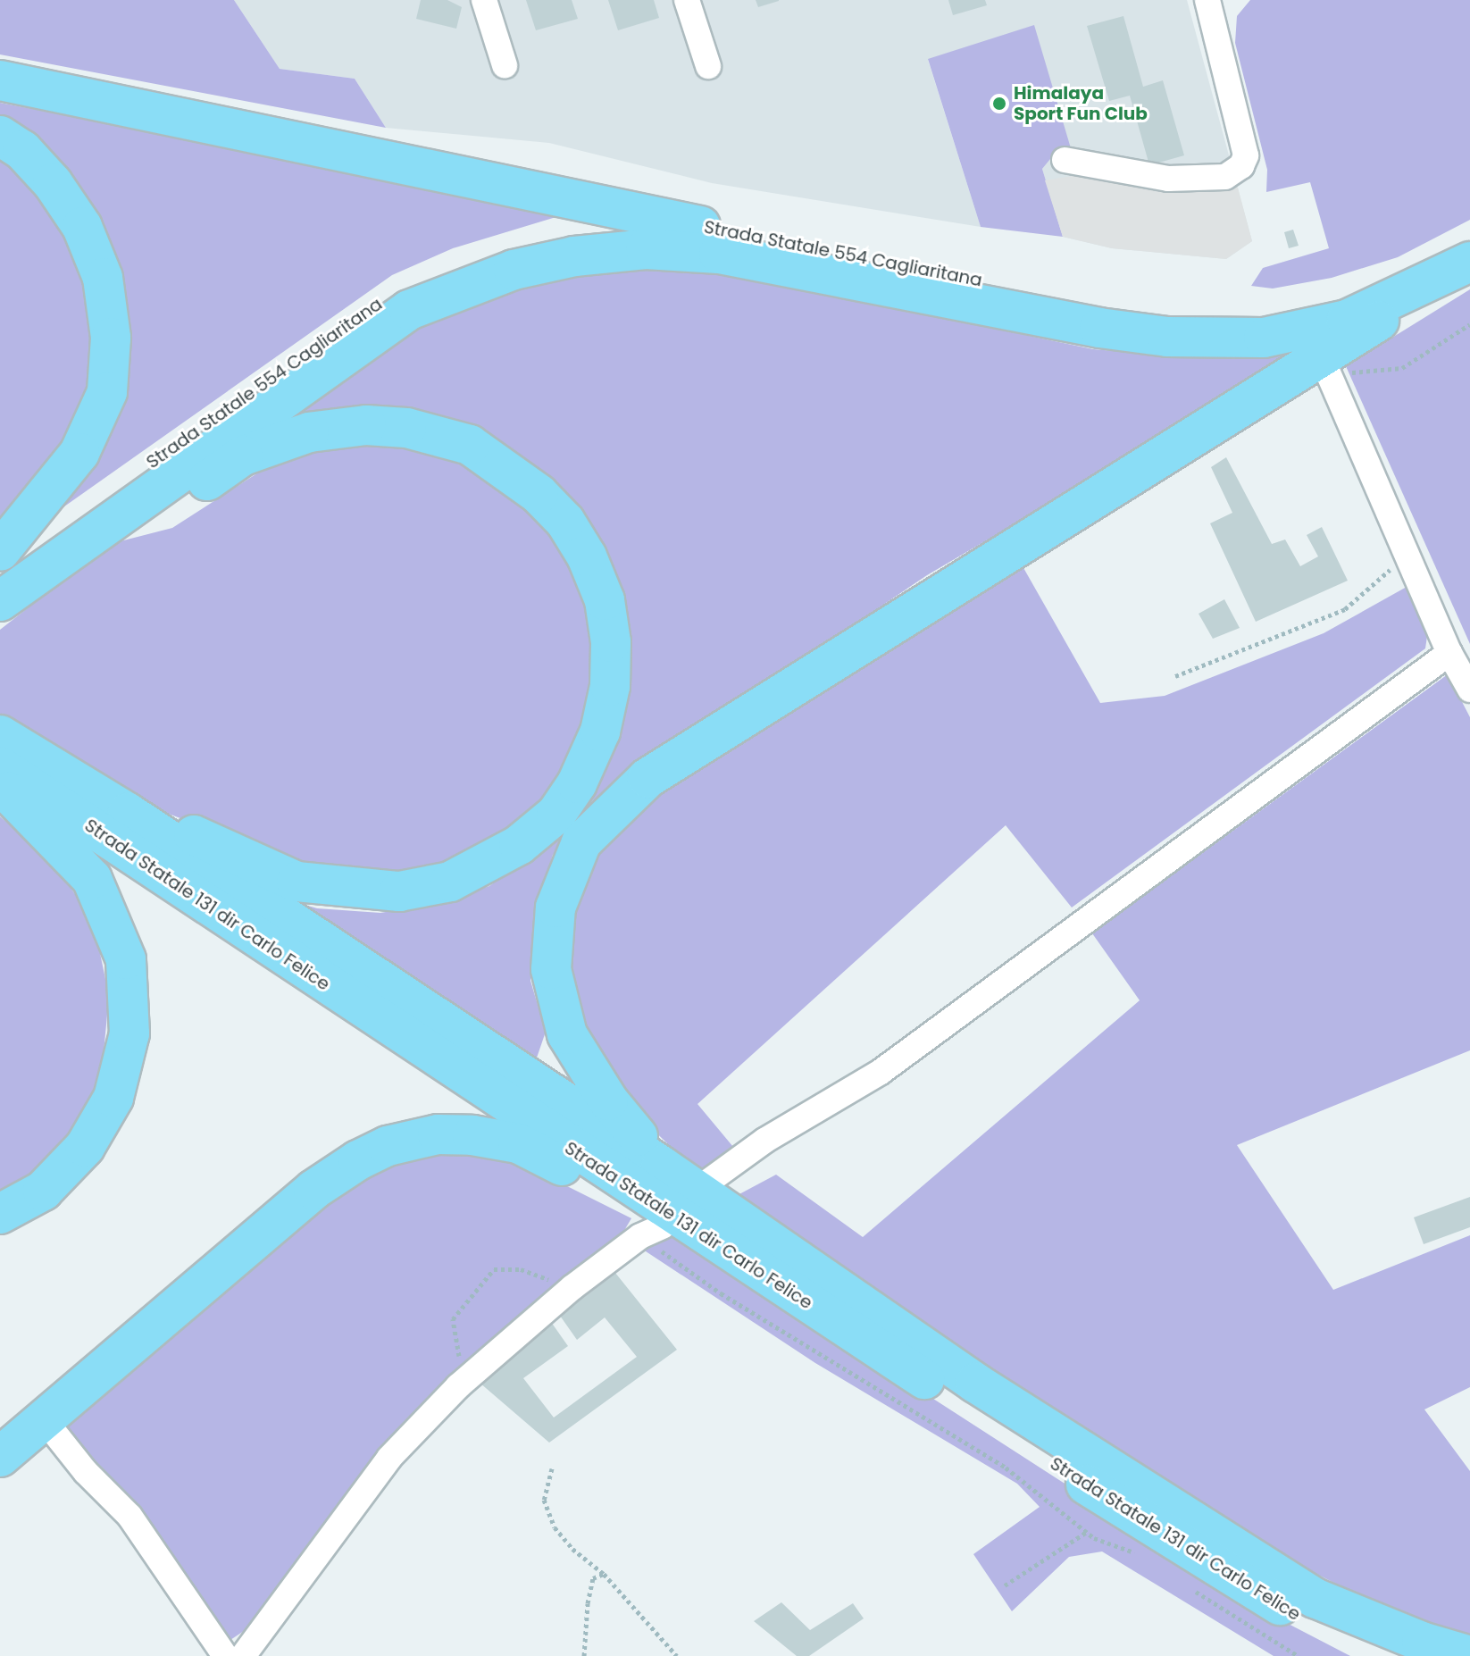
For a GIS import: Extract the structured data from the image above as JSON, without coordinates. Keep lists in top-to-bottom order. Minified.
{"streets":{"highway":["Strada Statale 554 Cagliaritana","Strada Statale 131 dir Carlo Felice"]},"places":["Himalaya Sport Fun Club"]}
